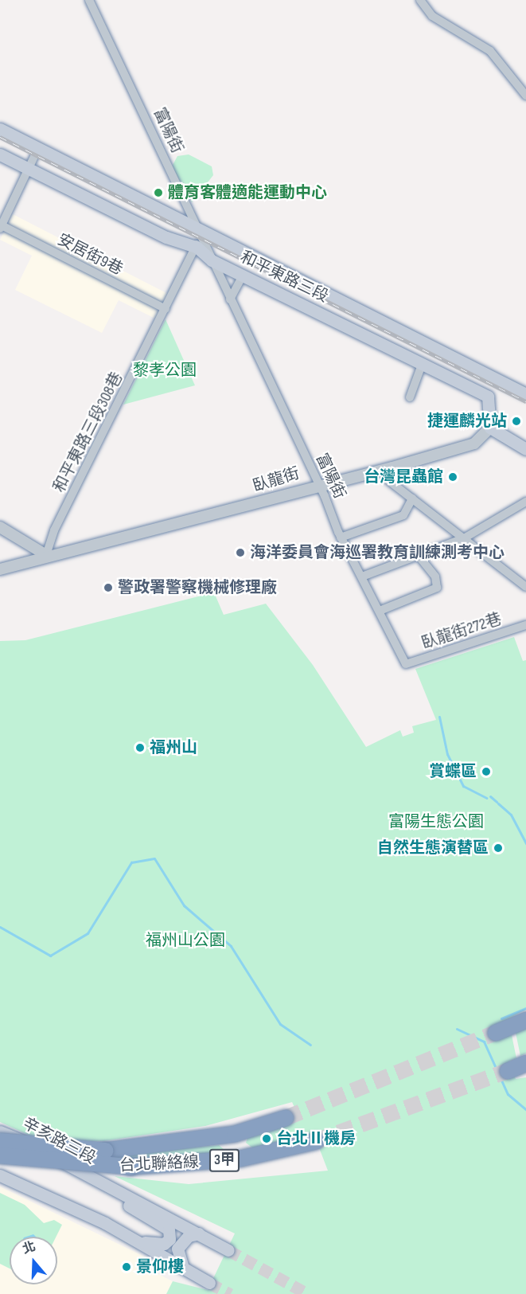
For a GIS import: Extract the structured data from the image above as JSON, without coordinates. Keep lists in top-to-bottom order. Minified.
{"streets":{"highway":["3甲","台北聯絡線"],"main road":["和平東路三段","辛亥路三段"],"street":["富陽街","安居街9巷","和平東路三段308巷","臥龍街","臥龍街272巷"]},"crossings":[["富陽街","和平東路三段"],["富陽街","臥龍街"],["富陽街","臥龍街272巷"],["安居街9巷","和平東路三段308巷"],["和平東路三段","和平東路三段308巷"],["和平東路三段308巷","臥龍街"]],"parks":["黎孝公園","富陽生態公園","福州山公園"],"places":["體育客體適能運動中心","捷運麟光站","台灣昆蟲館","海洋委員會海巡署教育訓練測考中心","警政署警察機械修理廠","福州山","賞蝶區","自然生態演替區","台北Ⅱ機房","景仰樓"],"north":"top"}
